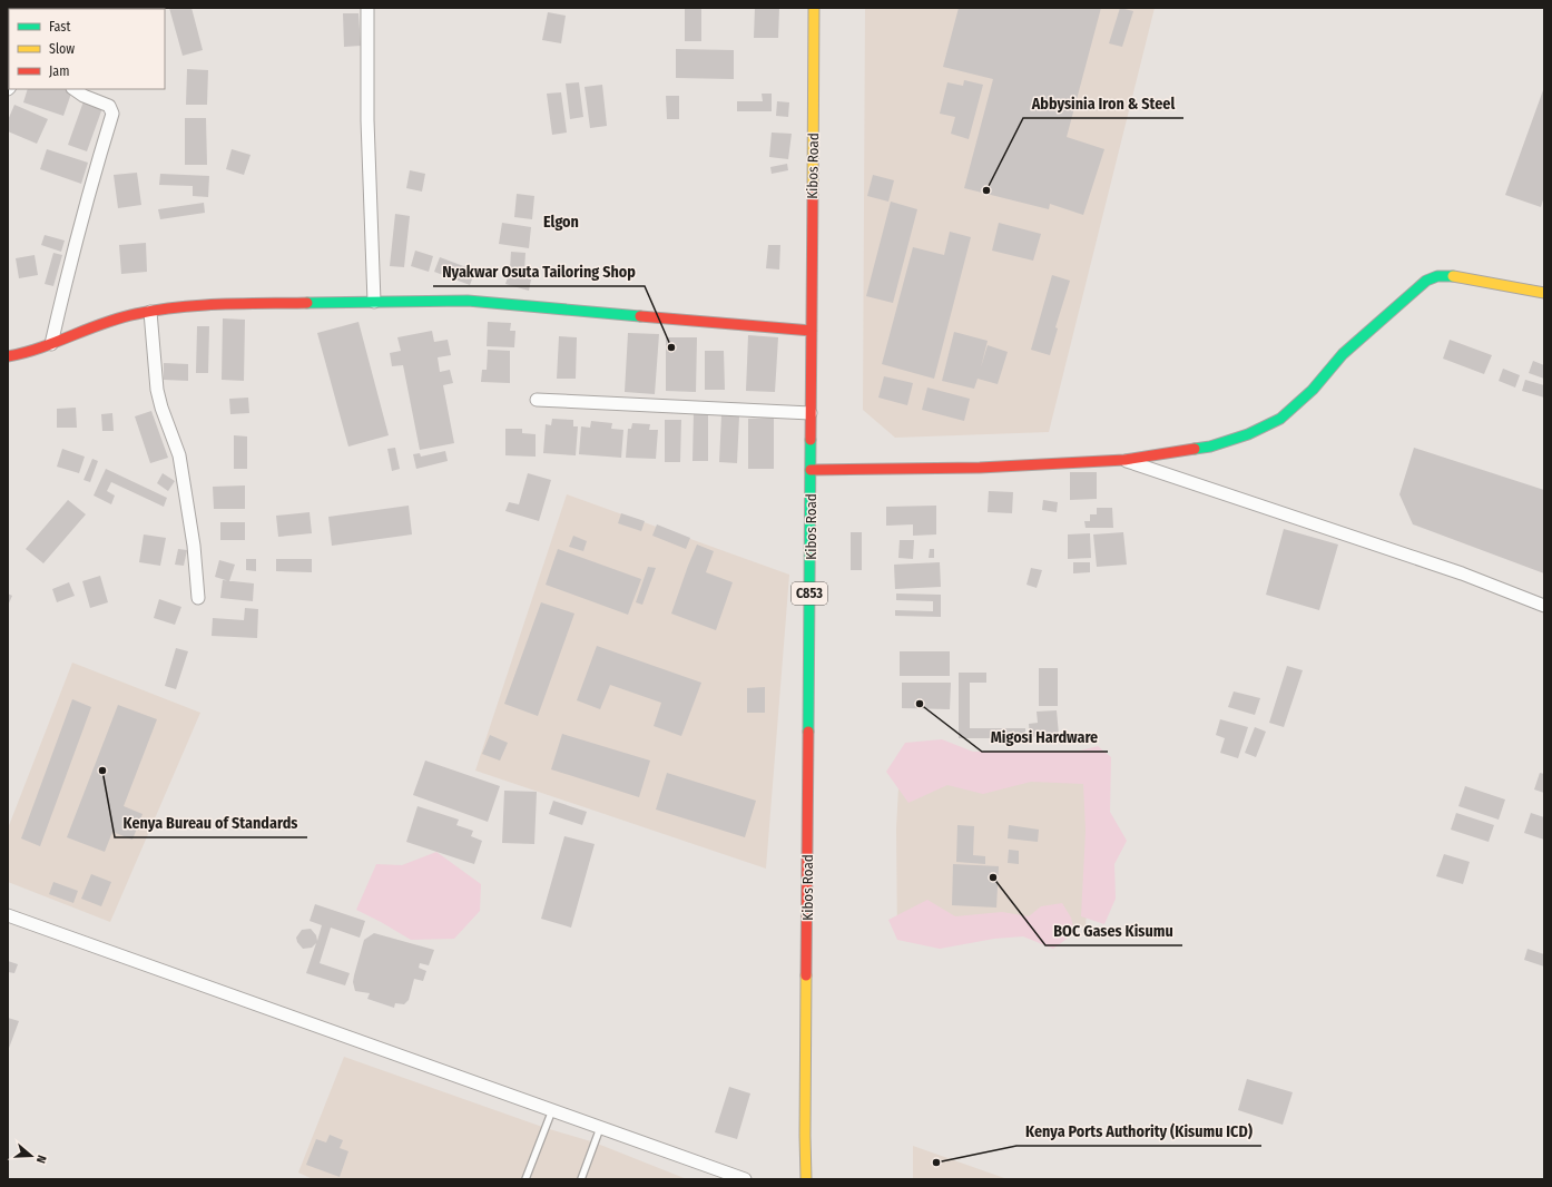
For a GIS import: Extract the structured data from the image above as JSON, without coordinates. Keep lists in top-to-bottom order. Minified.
{"streets":{"street":["Kibos Road","C853"]},"districts":["Elgon"],"places":["Abbysinia Iron & Steel","Nyakwar Osuta Tailoring Shop","Migosi Hardware","Kenya Bureau of Standards","BOC Gases Kisumu","Kenya Ports Authority (Kisumu ICD)"],"legend":["Fast","Slow","Jam"],"north":"right"}
